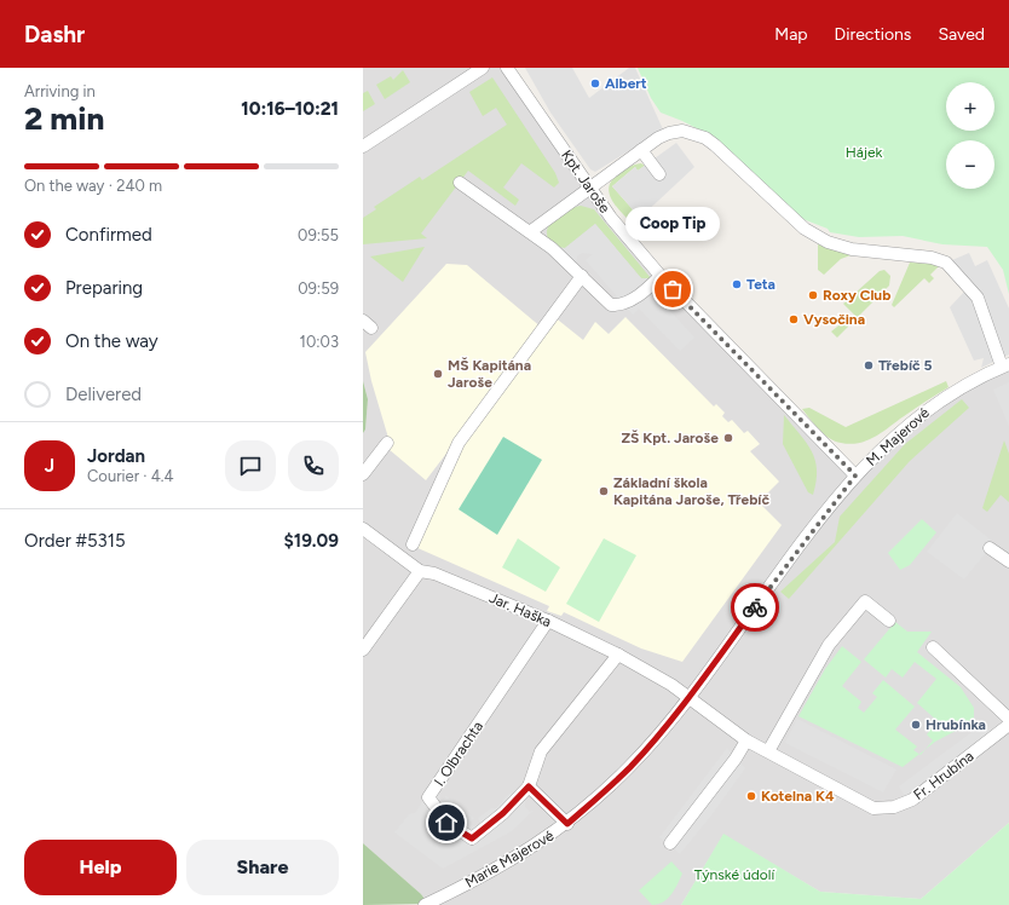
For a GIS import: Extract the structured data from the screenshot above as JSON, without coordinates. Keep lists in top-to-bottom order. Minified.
{"streets":{"street":["Kpt. Jaroše","M. Majerové","Jar. Haška","I. Olbrachta","Fr. Hrubína","Marie Majerové"]},"crossings":[["Kpt. Jaroše","M. Majerové"],["M. Majerové","Jar. Haška"],["M. Majerové","Fr. Hrubína"],["M. Majerové","Marie Majerové"],["Jar. Haška","I. Olbrachta"],["Jar. Haška","Fr. Hrubína"]],"parks":["Hájek","Týnské údolí"],"places":["Albert","Teta","Coop Tip","Roxy Club","Vysočina","Třebíč 5","MŠ Kapitána Jaroše","ZŠ Kpt. Jaroše","Základní škola Kapitána Jaroše, Třebíč","Hrubínka","Kotelna K4"],"page":{"header":"Dashr","nav":["Map","Directions","Saved"],"heading":["2 min","Arriving in","10:16–10:21"],"panel":["Jordan","Courier · 4.4","Order #5315","$19.09"],"map_buttons":["+","−"],"bar":"On the way · 240 m","bubble":"Coop Tip","list":[["Confirmed","09:55"],["Preparing","09:59"],["On the way","10:03"],"Delivered"],"round":"J","buttons":["Help","Share"]}}
